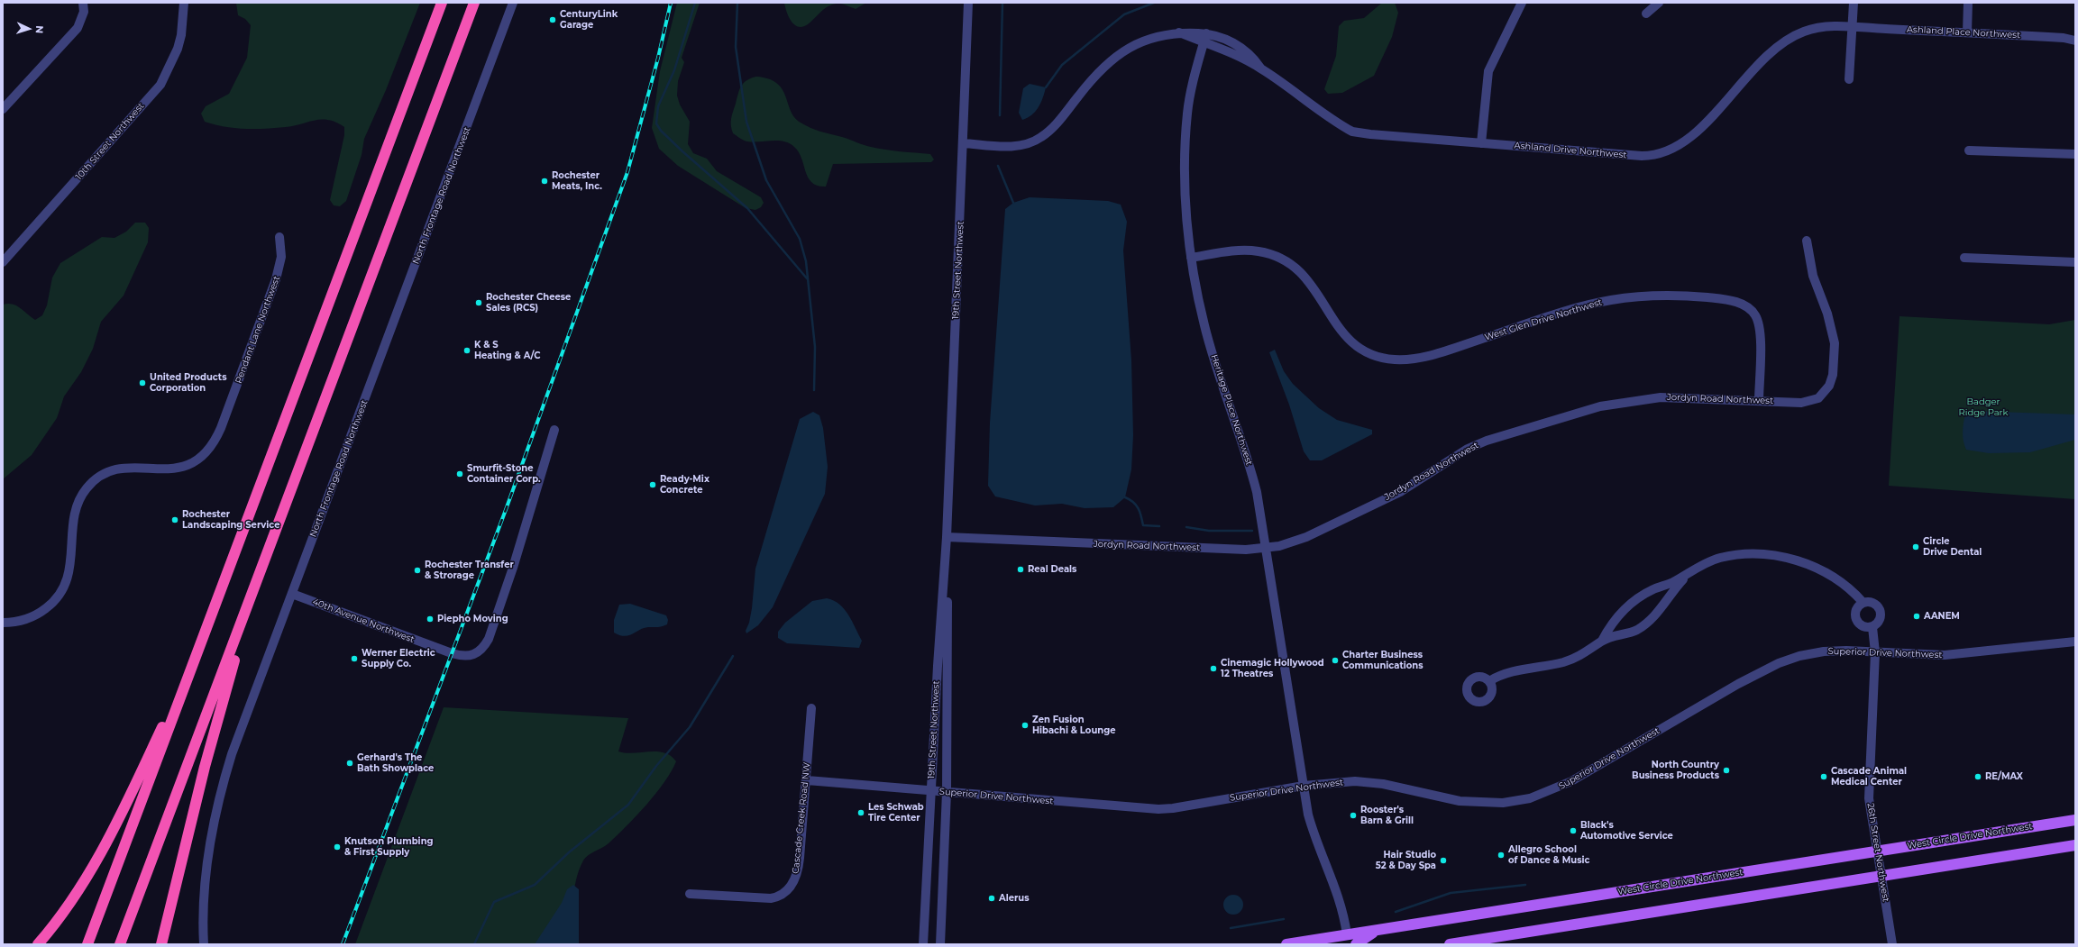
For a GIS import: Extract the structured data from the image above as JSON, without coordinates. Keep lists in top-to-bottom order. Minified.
{"streets":{"main road":["West Circle Drive Northwest"],"street":["Ashland Place Northwest","10th Street Northwest","Ashland Drive Northwest","North Frontage Road Northwest","19th Street Northwest","West Glen Drive Northwest","Pendant Lane Northwest","Jordyn Road Northwest","Heritage Place Northwest","40th Avenue Northwest","Superior Drive Northwest","Cascade Creek Road NW","26th Street Northwest"]},"crossings":[["Ashland Place Northwest","Ashland Drive Northwest"],["Ashland Drive Northwest","19th Street Northwest"],["Ashland Drive Northwest","Heritage Place Northwest"],["North Frontage Road Northwest","40th Avenue Northwest"],["19th Street Northwest","Jordyn Road Northwest"],["19th Street Northwest","Superior Drive Northwest"],["West Glen Drive Northwest","Jordyn Road Northwest"],["West Glen Drive Northwest","Heritage Place Northwest"],["Jordyn Road Northwest","Heritage Place Northwest"],["Heritage Place Northwest","Superior Drive Northwest"],["Heritage Place Northwest","West Circle Drive Northwest"],["Superior Drive Northwest","Cascade Creek Road NW"],["Superior Drive Northwest","26th Street Northwest"],["West Circle Drive Northwest","26th Street Northwest"]],"parks":["Badger Ridge Park"],"places":["CenturyLink Garage","Rochester Meats, Inc.","Rochester Cheese Sales (RCS)","K & S Heating & A/C","United Products Corporation","Smurfit-Stone Container Corp.","Ready-Mix Concrete","Rochester Landscaping Service","Circle Drive Dental","Real Deals","Rochester Transfer & Strorage","AANEM","Piepho Moving","Werner Electric Supply Co.","Charter Business Communications","Cinemagic Hollywood 12 Theatres","Zen Fusion Hibachi & Lounge","Gerhard's The Bath Showplace","North Country Business Products","Cascade Animal Medical Center","RE/MAX","Les Schwab Tire Center","Rooster's Barn & Grill","Black's Automotive Service","Knutson Plumbing & First Supply","Allegro School of Dance & Music","Hair Studio 52 & Day Spa","Alerus"],"north":"right"}
